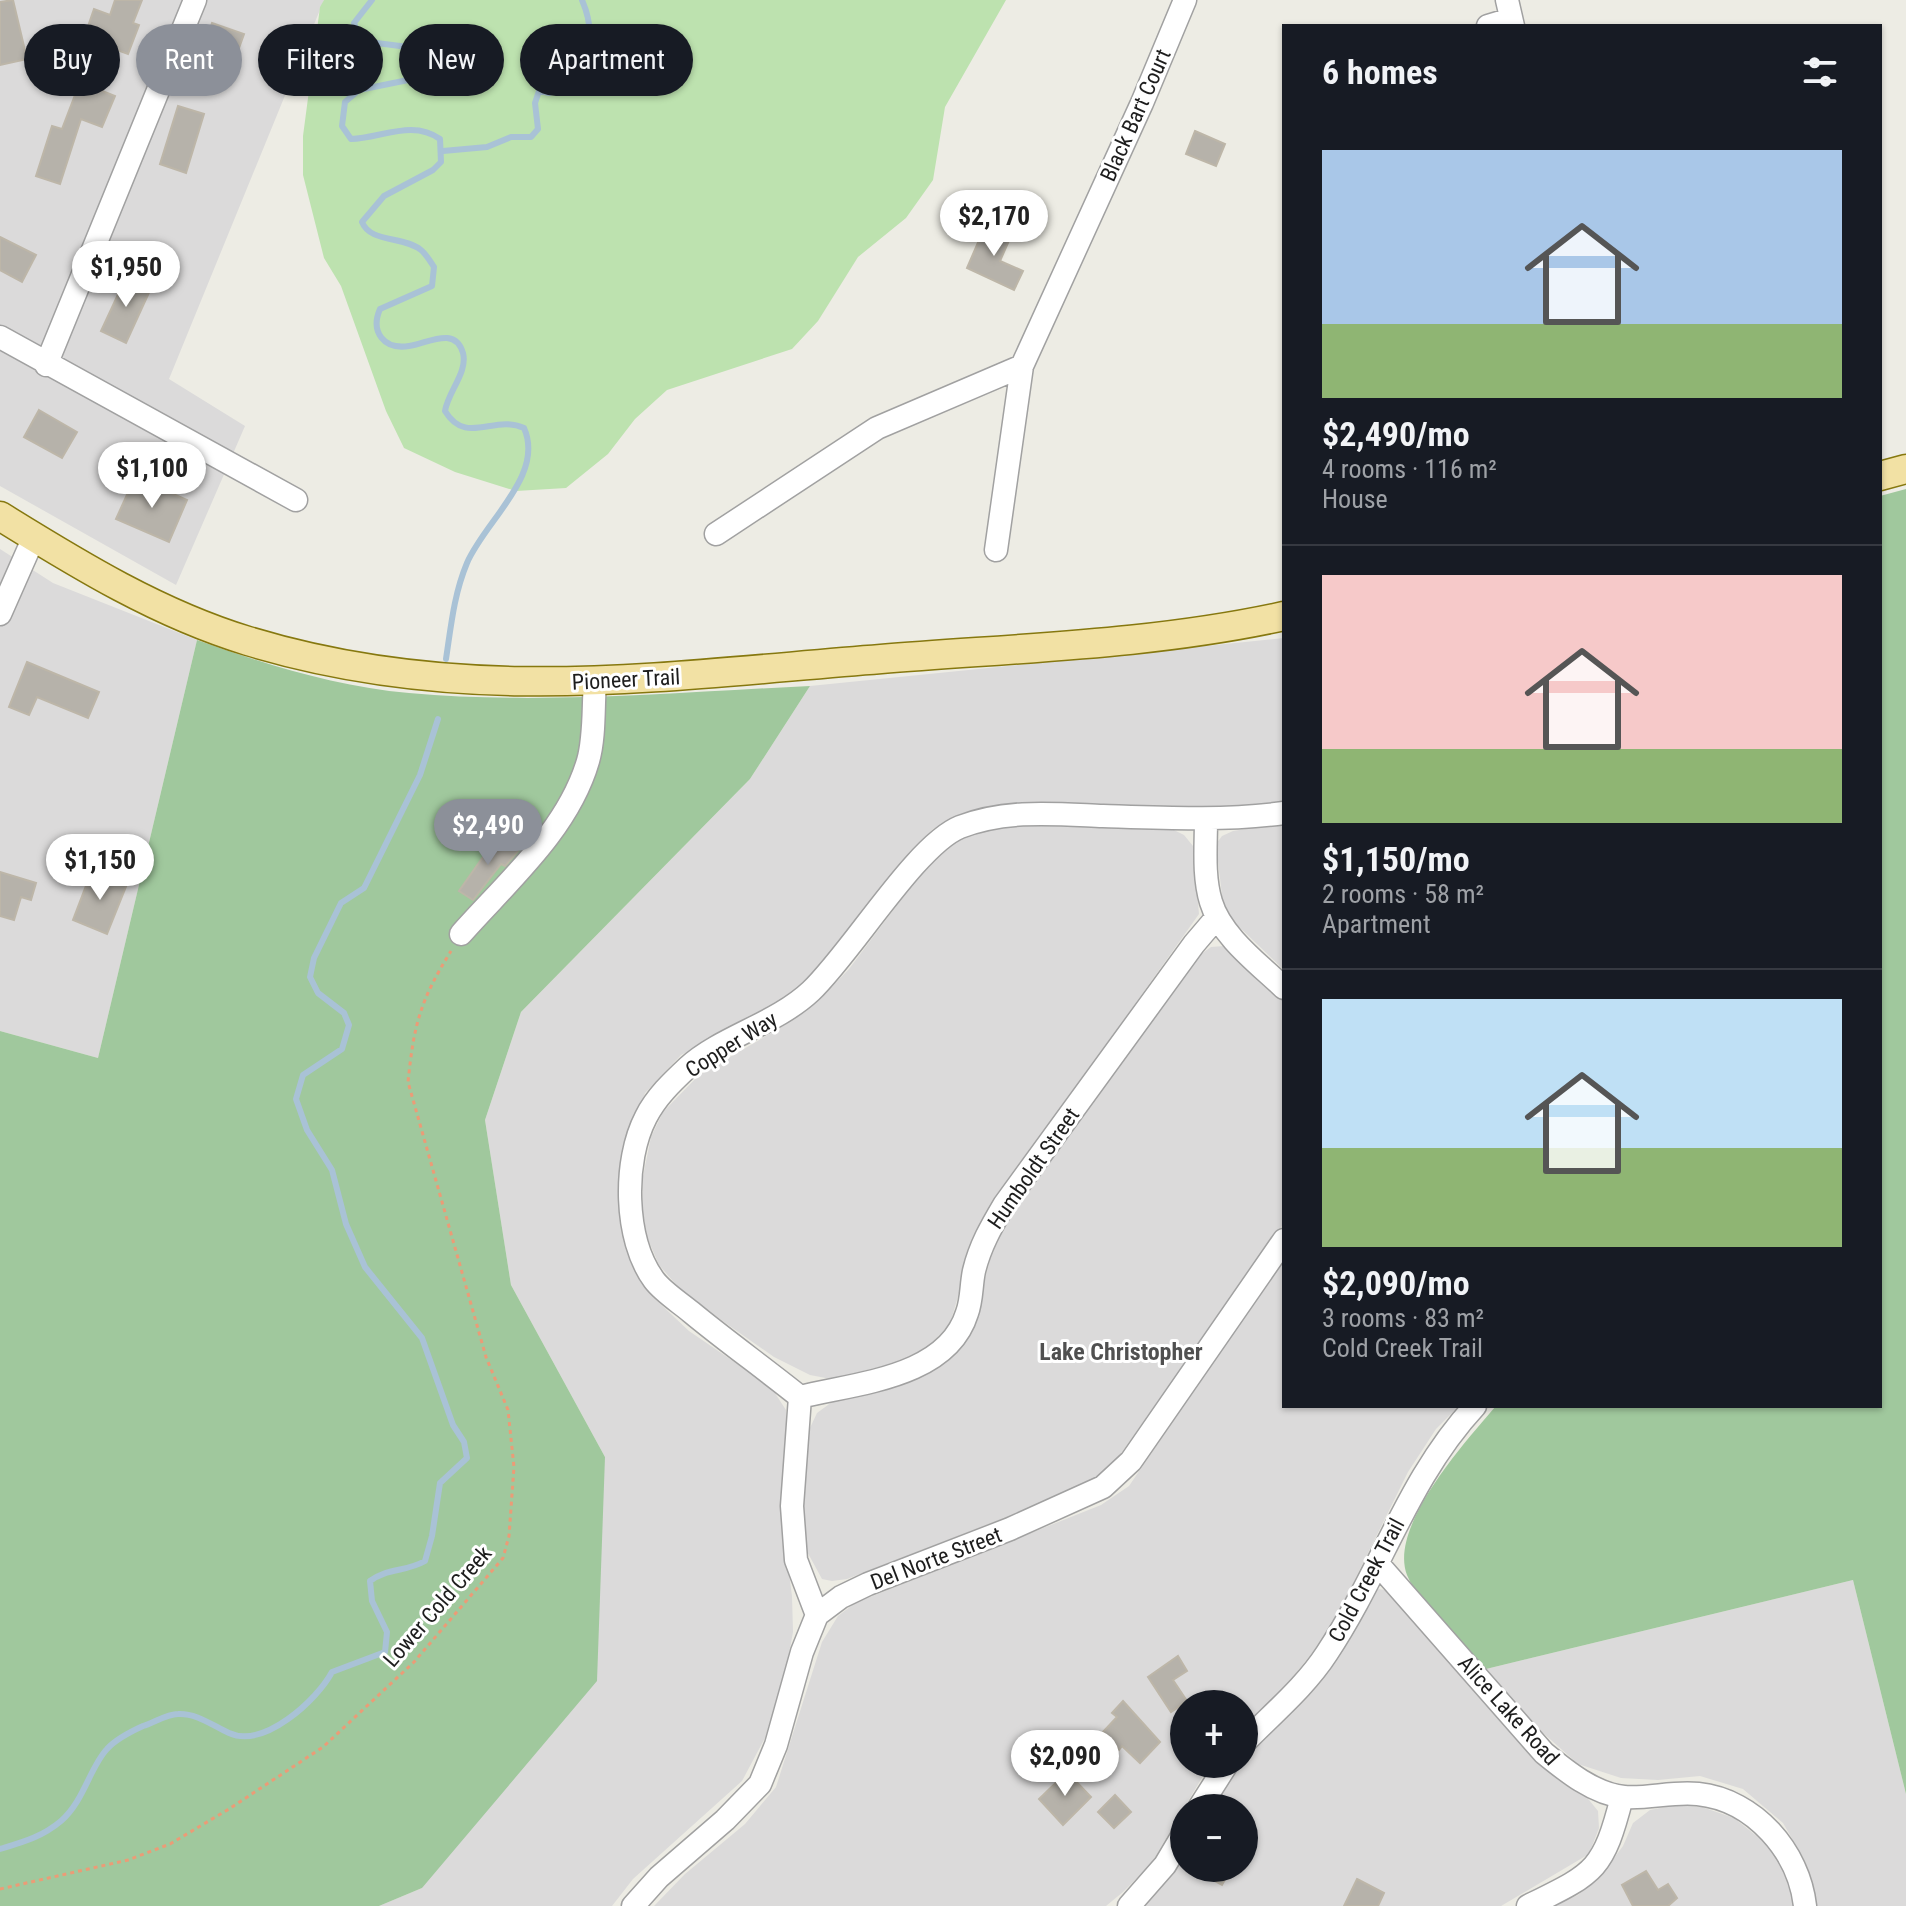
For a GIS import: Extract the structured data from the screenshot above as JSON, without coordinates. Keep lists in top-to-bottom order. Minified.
{"streets":{"main road":["Pioneer Trail"],"street":["Black Bart Court","Copper Way","Humboldt Street","Del Norte Street","Cold Creek Trail","Alice Lake Road"],"path":["Lower Cold Creek"]},"crossings":[["Copper Way","Humboldt Street"],["Cold Creek Trail","Alice Lake Road"]],"districts":["Lake Christopher"],"page":{"chip":["Buy","Rent","Filters","New","Apartment"],"heading":"6 homes","list":[{"name":"$2,490/mo","note":"4 rooms · 116 m² · House"},{"name":"$1,150/mo","note":"2 rooms · 58 m² · Apartment"},{"name":"$2,090/mo","note":"3 rooms · 83 m² · Cold Creek Trail"}],"price":["$2,170","$1,950","$1,100","$2,490","$1,150","$2,090"],"map_buttons":["+","−"]}}
